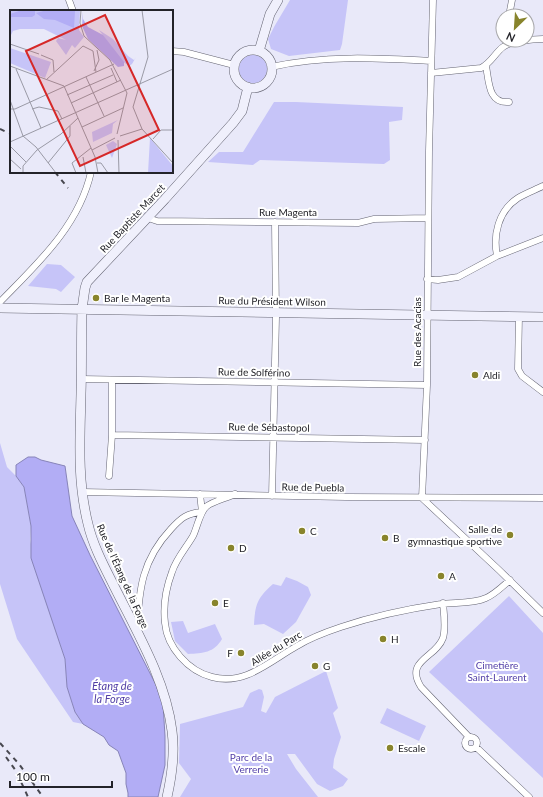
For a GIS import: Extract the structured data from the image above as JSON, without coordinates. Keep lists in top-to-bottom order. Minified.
{"streets":{"street":["Rue Magenta","Rue Baptiste Marcet","Rue du Président Wilson","Rue des Acacias","Rue de Solférino","Rue de Sébastopol","Rue de Puebla","Rue de l'Étang de la Forge","Allée du Parc"]},"crossings":[["Rue Magenta","Rue Baptiste Marcet"],["Rue Magenta","Rue des Acacias"],["Rue Baptiste Marcet","Rue du Président Wilson"],["Rue Baptiste Marcet","Rue de l'Étang de la Forge"],["Rue du Président Wilson","Rue des Acacias"],["Rue du Président Wilson","Rue de l'Étang de la Forge"],["Rue des Acacias","Rue de Solférino"],["Rue des Acacias","Rue de Sébastopol"],["Rue des Acacias","Rue de Puebla"],["Rue de Solférino","Rue de l'Étang de la Forge"],["Rue de Puebla","Rue de l'Étang de la Forge"],["Rue de Puebla","Allée du Parc"]],"water":["Étang de la Forge"],"parks":["Cimetière Saint-Laurent","Parc de la Verrerie"],"places":["Bar le Magenta","Aldi","C","Salle de gymnastique sportive","B","D","A","E","H","F","G","Escale"],"scale_bar":"100 m","north":"bottom left"}
